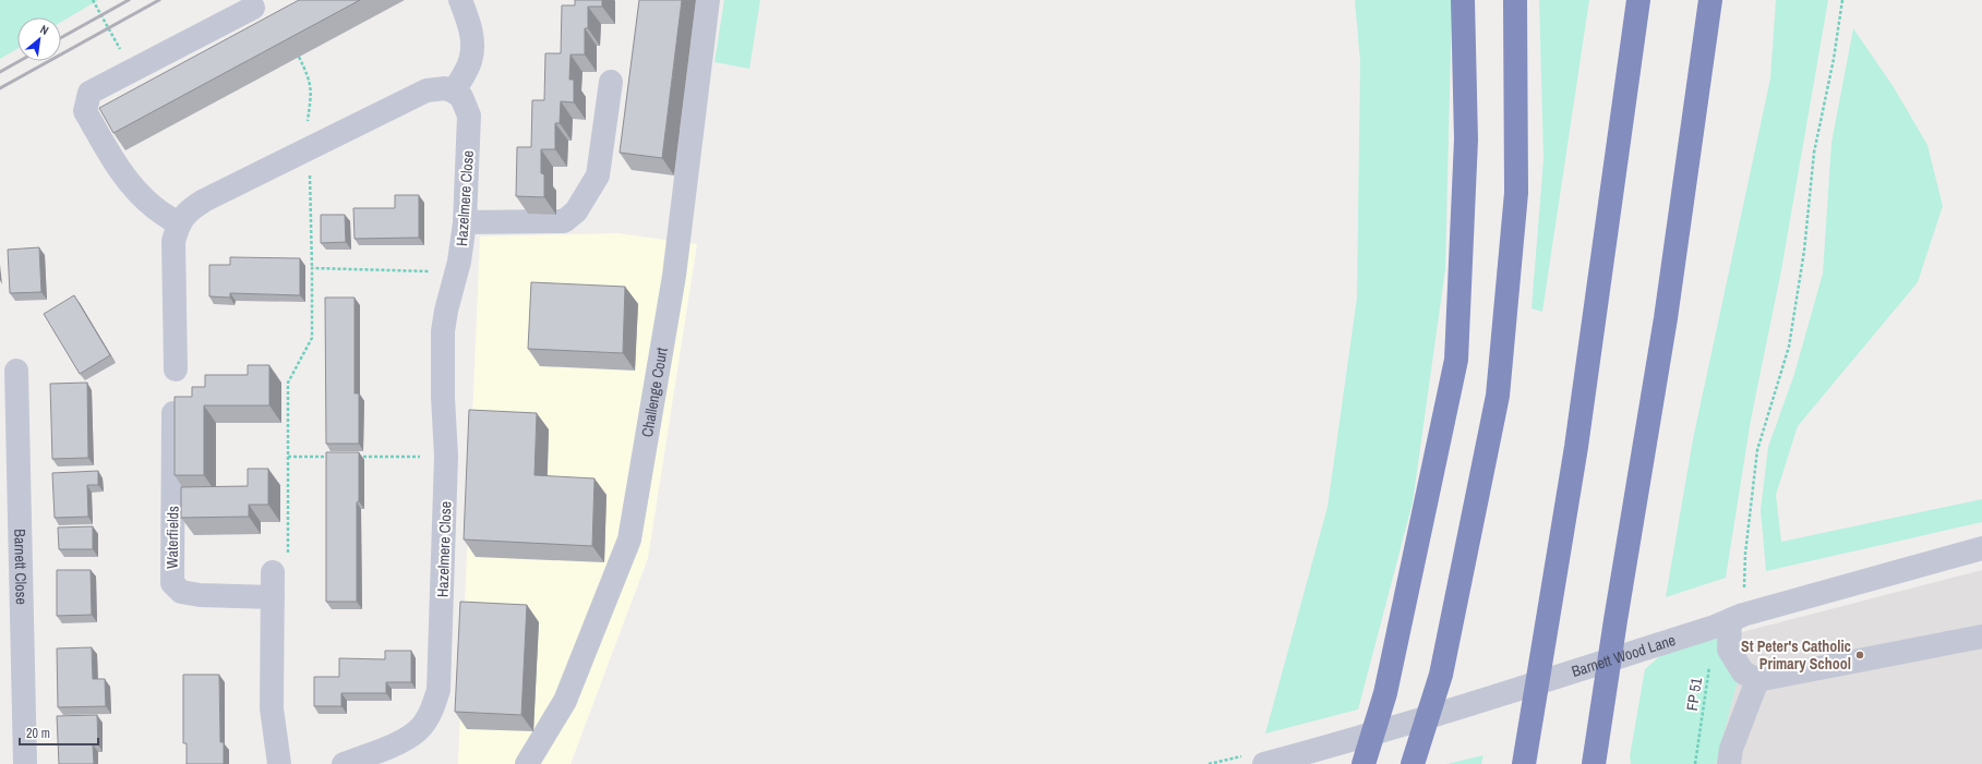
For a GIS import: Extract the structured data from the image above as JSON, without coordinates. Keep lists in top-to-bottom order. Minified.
{"streets":{"street":["Hazelmere Close","Challenge Court","Waterfields","Barnett Close","Barnett Wood Lane"],"path":["FP 51"]},"crossings":[["Barnett Wood Lane","FP 51"]],"places":["St Peter's Catholic Primary School"],"scale_bar":"20 m","north":"top right"}
